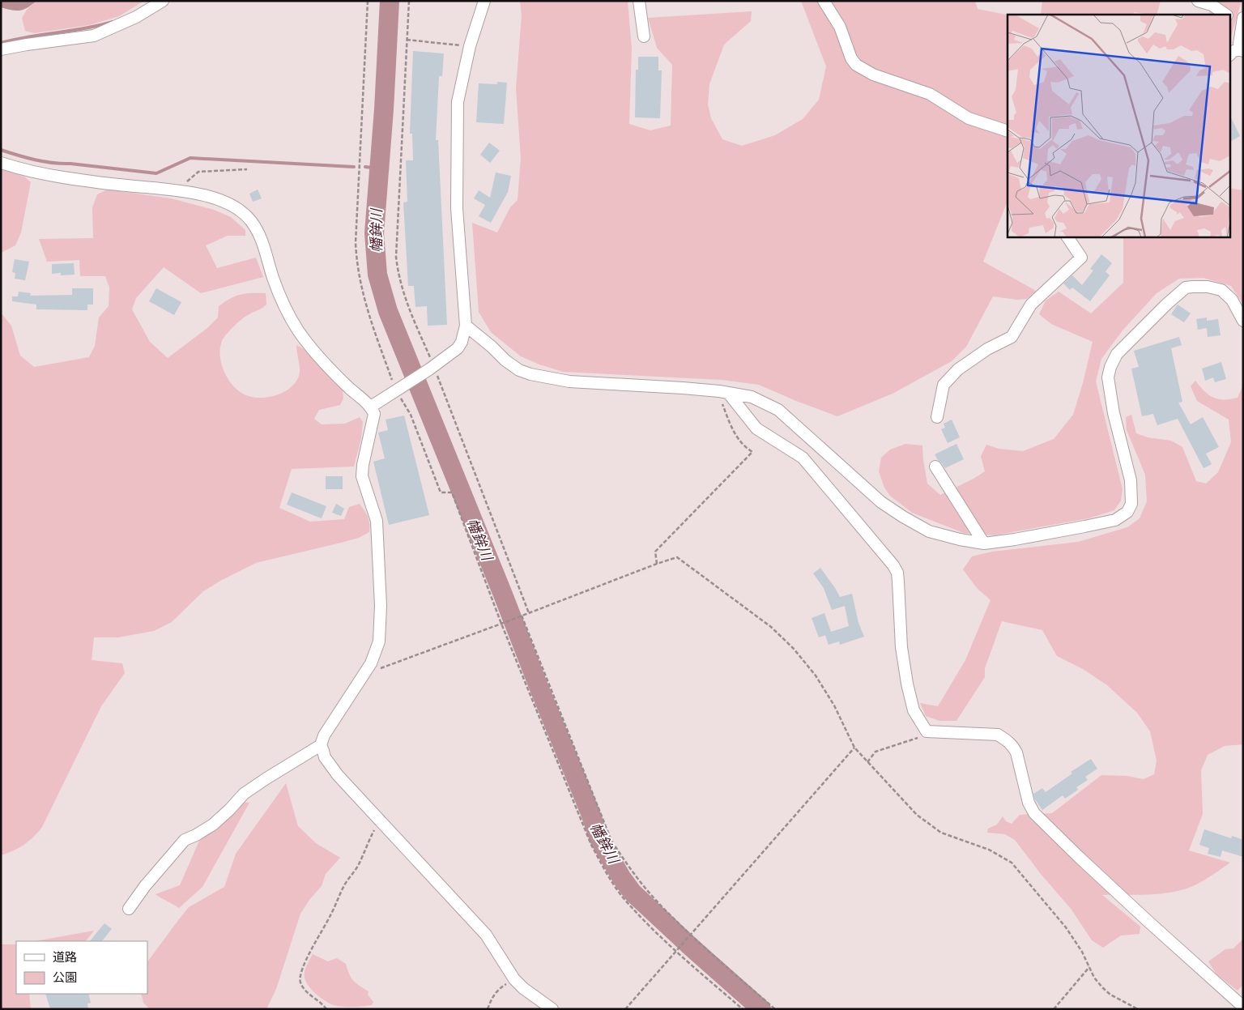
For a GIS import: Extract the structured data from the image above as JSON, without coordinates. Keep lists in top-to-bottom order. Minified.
{"water":["幡鉾川"],"legend":["道路","公園"]}
